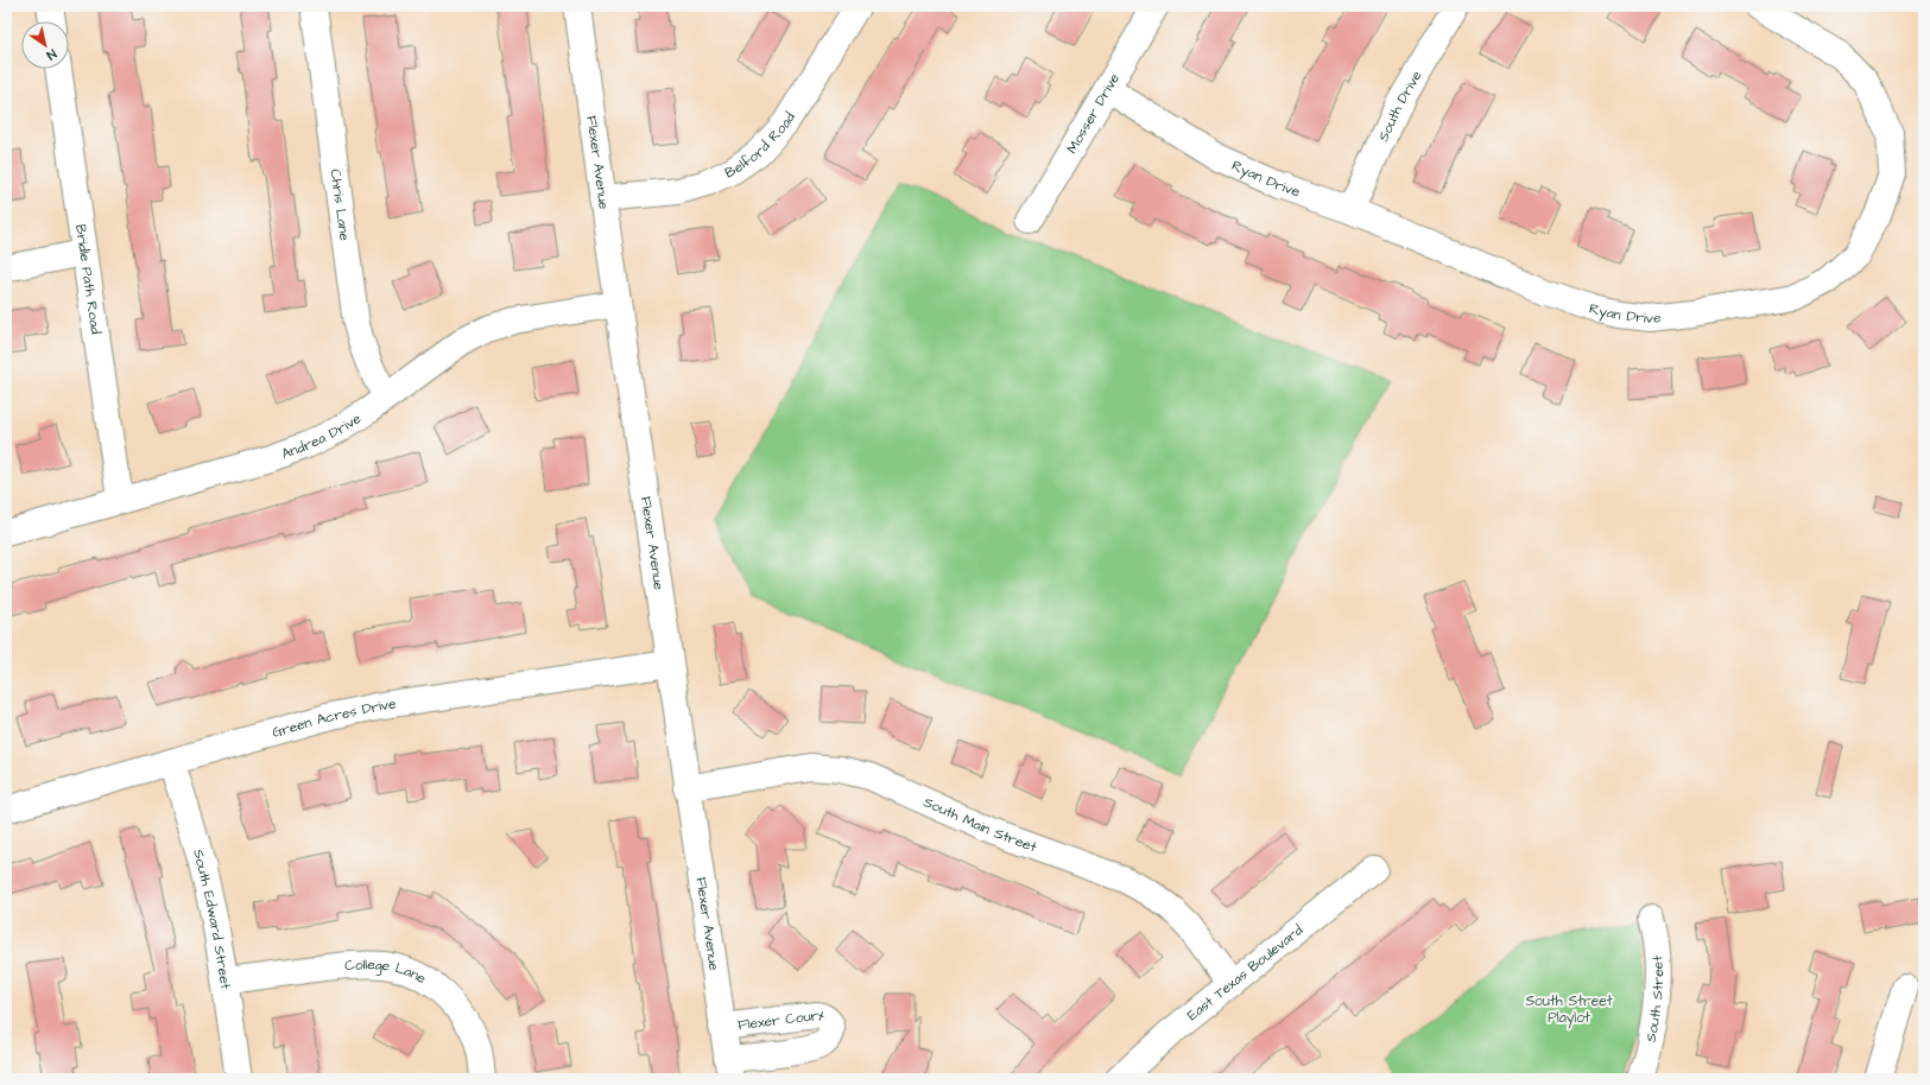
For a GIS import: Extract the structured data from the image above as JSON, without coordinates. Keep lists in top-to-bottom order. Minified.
{"streets":{"street":["South Drive","Mosser Drive","Belford Road","Flexer Avenue","Ryan Drive","Chris Lane","Bridle Path Road","Andrea Drive","Green Acres Drive","South Main Street","South Edward Street","East Texas Boulevard","College Lane","South Street","Flexer Court"]},"crossings":[["South Drive","Ryan Drive"],["Mosser Drive","Ryan Drive"],["Belford Road","Flexer Avenue"],["Flexer Avenue","Andrea Drive"],["Flexer Avenue","Green Acres Drive"],["Flexer Avenue","South Main Street"],["Flexer Avenue","Flexer Court"],["Chris Lane","Andrea Drive"],["Bridle Path Road","Andrea Drive"],["Green Acres Drive","South Edward Street"],["South Main Street","East Texas Boulevard"],["South Edward Street","College Lane"]],"parks":["South Street Playlot"],"north":"bottom right"}
